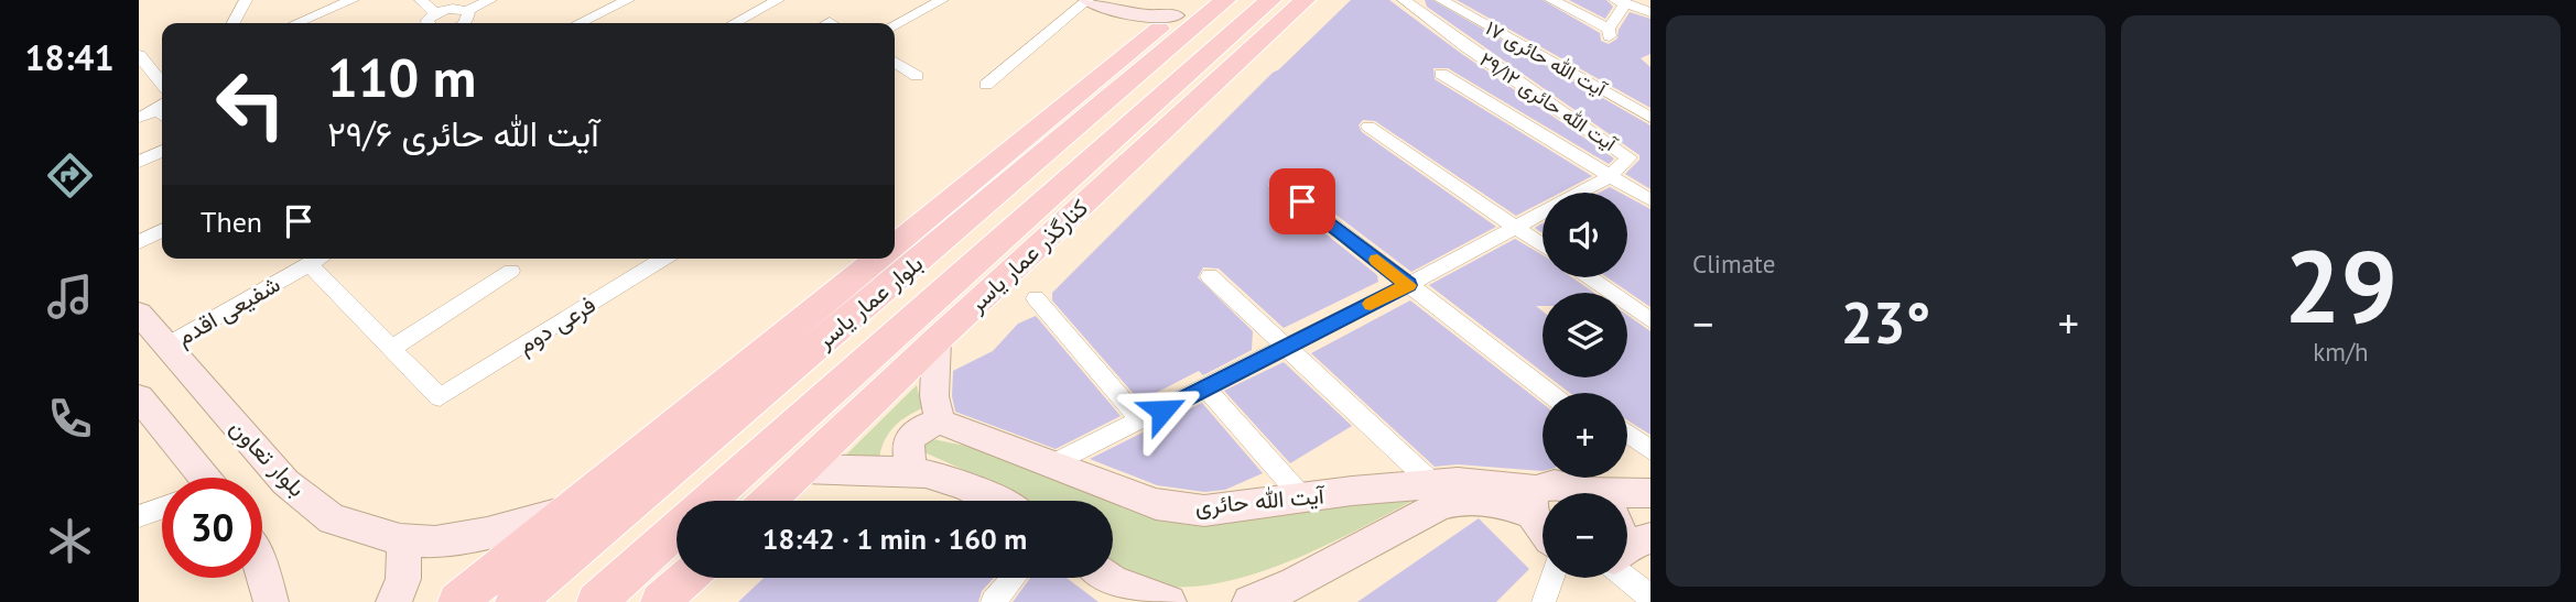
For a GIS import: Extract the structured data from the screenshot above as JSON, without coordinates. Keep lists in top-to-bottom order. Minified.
{"streets":{"main road":["کنارگذر عمار یاسر","بلوار عمار یاسر","بلوار تعاون","آیت الله حائری"],"street":["آیت الله حائری ۱۷","آیت الله حائری ۲۹/۱۲","شفیعی اقدم","فرعی دوم"]},"crossings":[["کنارگذر عمار یاسر","بلوار عمار یاسر"],["شفیعی اقدم","بلوار تعاون"]],"page":{"tabs":"18:41","tile":["Climate",["29","km/h"]],"turn":["110 m","آیت الله حائری ۲۹/۶"],"then":"Then","map_buttons":["+","−"],"heat":["−","23°","+"],"limit":"30","trip":"18:42 · 1 min · 160 m"}}
